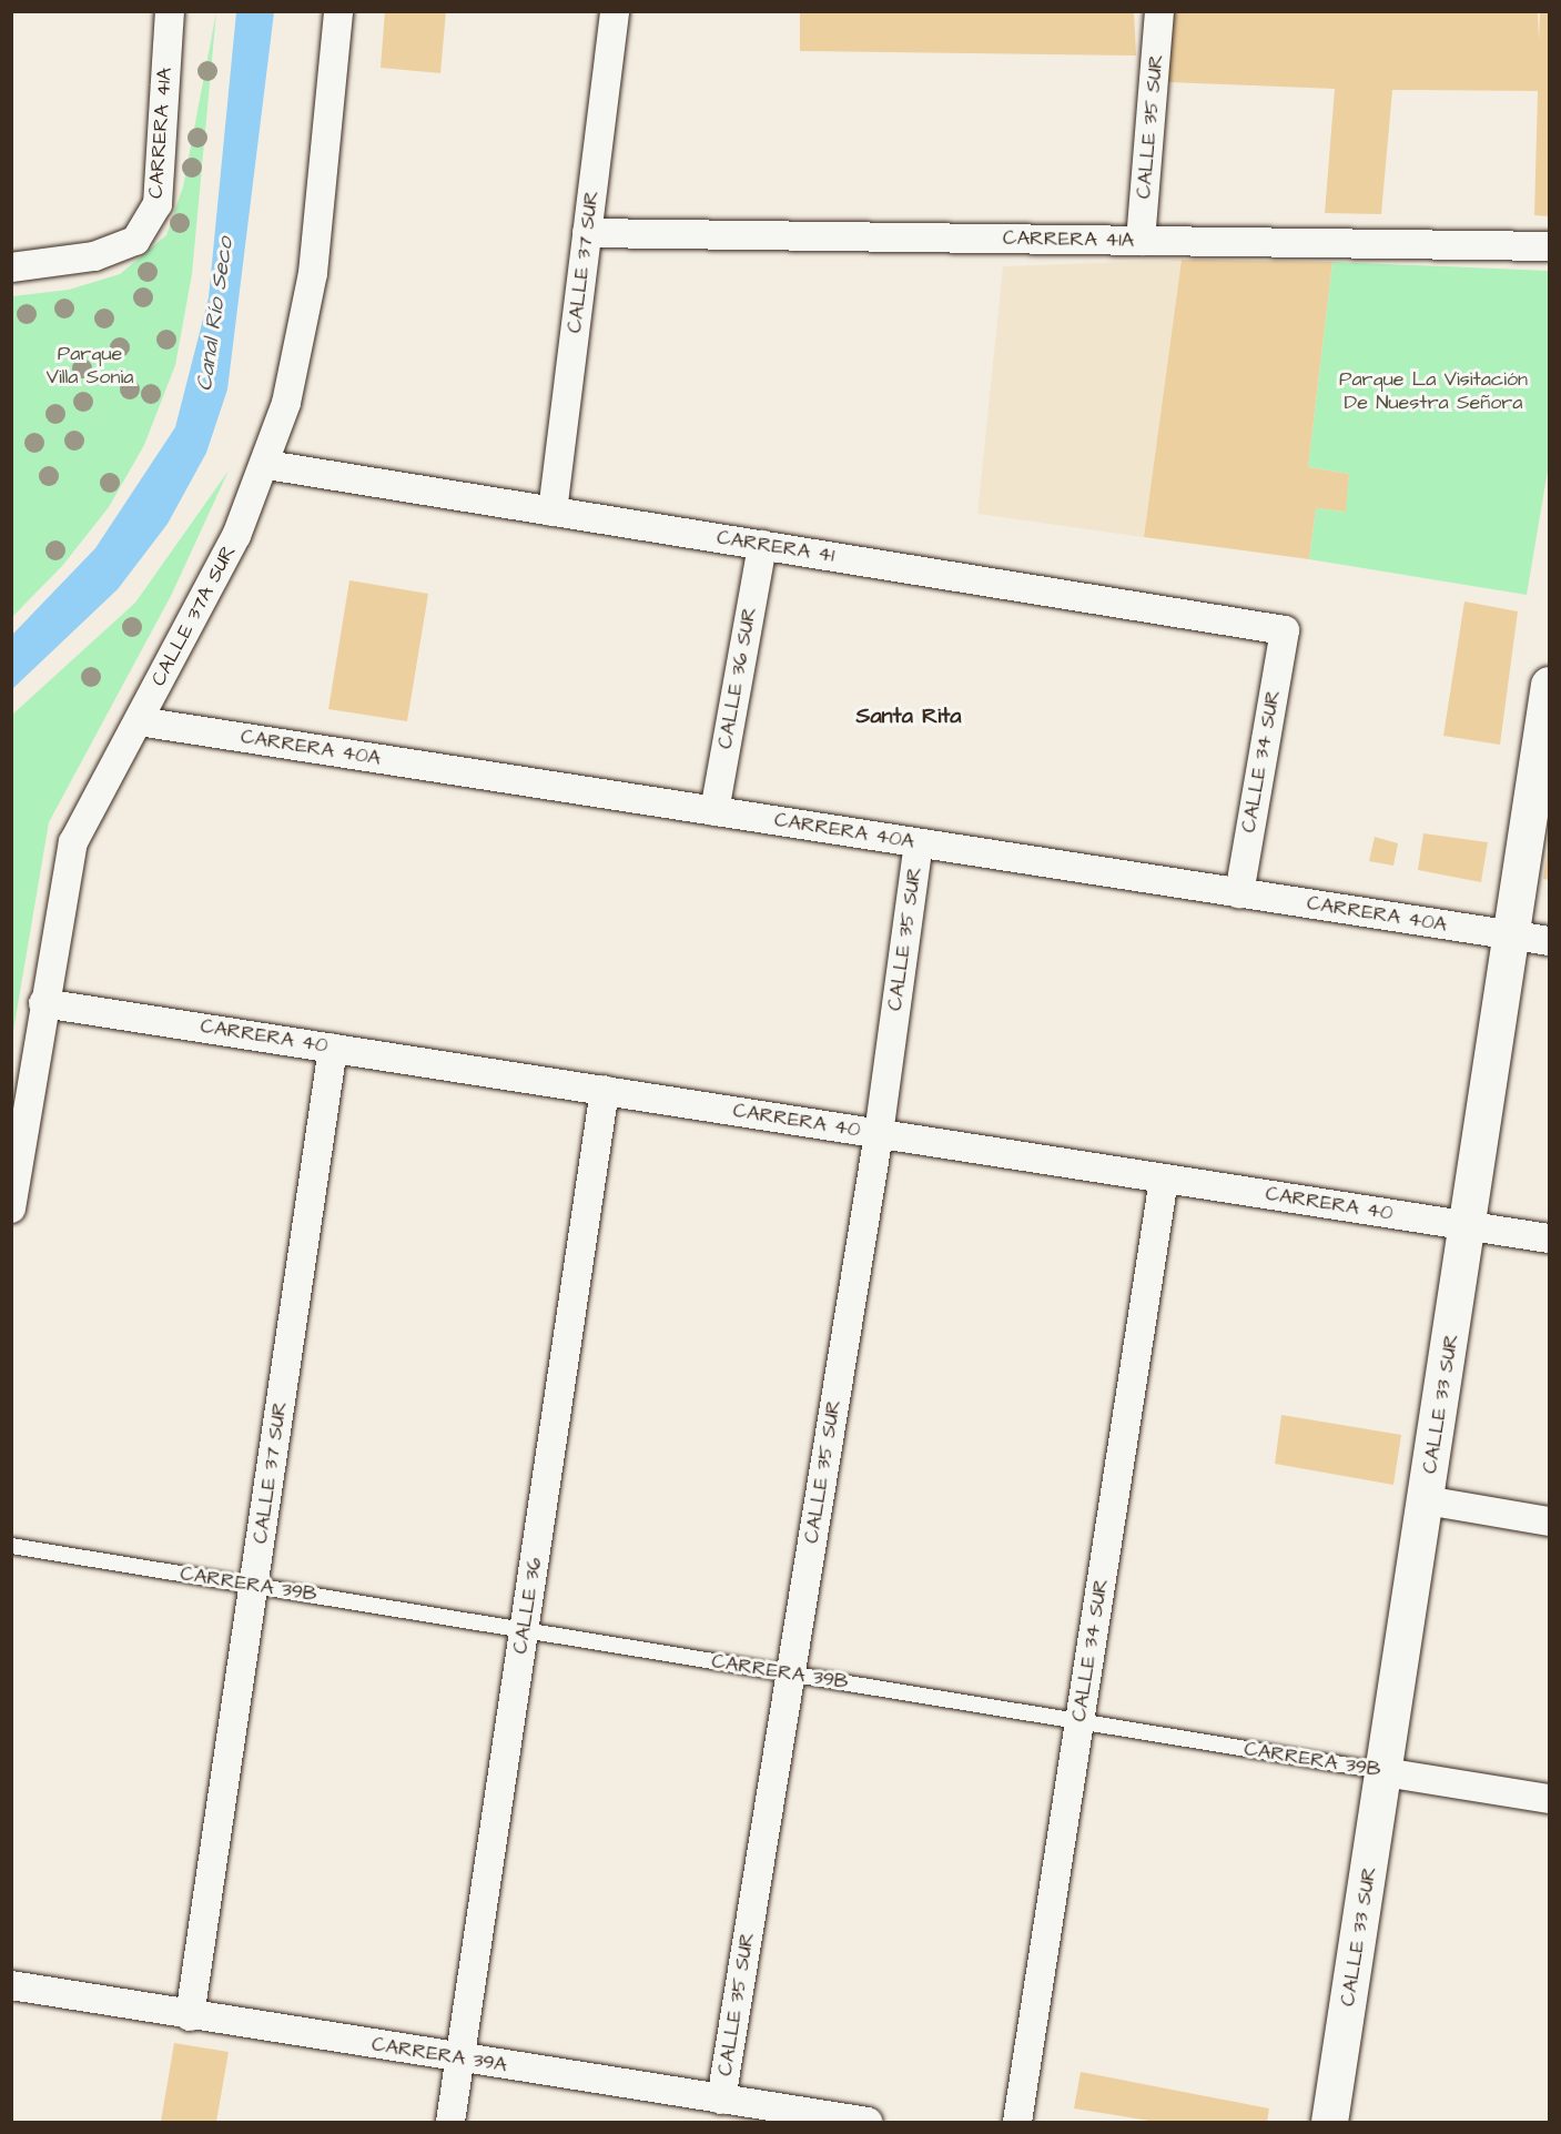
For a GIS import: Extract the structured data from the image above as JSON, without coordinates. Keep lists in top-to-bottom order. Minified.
{"streets":{"street":["CALLE 35 SUR","CARRERA 41A","CALLE 37 SUR","CARRERA 41","CALLE 37A SUR","CALLE 36 SUR","CARRERA 40A","CALLE 34 SUR","CARRERA 40","CALLE 33 SUR","CARRERA 39B","CALLE 36","CARRERA 39A"]},"crossings":[["CALLE 35 SUR","CARRERA 41A"],["CALLE 35 SUR","CARRERA 40A"],["CALLE 35 SUR","CARRERA 40"],["CALLE 35 SUR","CARRERA 39B"],["CALLE 35 SUR","CARRERA 39A"],["CARRERA 41A","CALLE 37 SUR"],["CALLE 37 SUR","CARRERA 41"],["CALLE 37 SUR","CARRERA 40"],["CALLE 37 SUR","CARRERA 39B"],["CALLE 37 SUR","CARRERA 39A"],["CARRERA 41","CALLE 37A SUR"],["CARRERA 41","CALLE 36 SUR"],["CARRERA 41","CALLE 34 SUR"],["CALLE 37A SUR","CARRERA 40A"],["CALLE 37A SUR","CARRERA 40"],["CALLE 36 SUR","CARRERA 40A"],["CARRERA 40A","CALLE 34 SUR"],["CARRERA 40A","CALLE 33 SUR"],["CALLE 34 SUR","CARRERA 40"],["CALLE 34 SUR","CARRERA 39B"],["CARRERA 40","CALLE 33 SUR"],["CARRERA 40","CALLE 36"],["CALLE 33 SUR","CARRERA 39B"],["CARRERA 39B","CALLE 36"],["CALLE 36","CARRERA 39A"]],"districts":["Santa Rita"],"water":["Canal Río Seco"],"parks":["Parque Villa Sonia","Parque La Visitación De Nuestra Señora"]}
